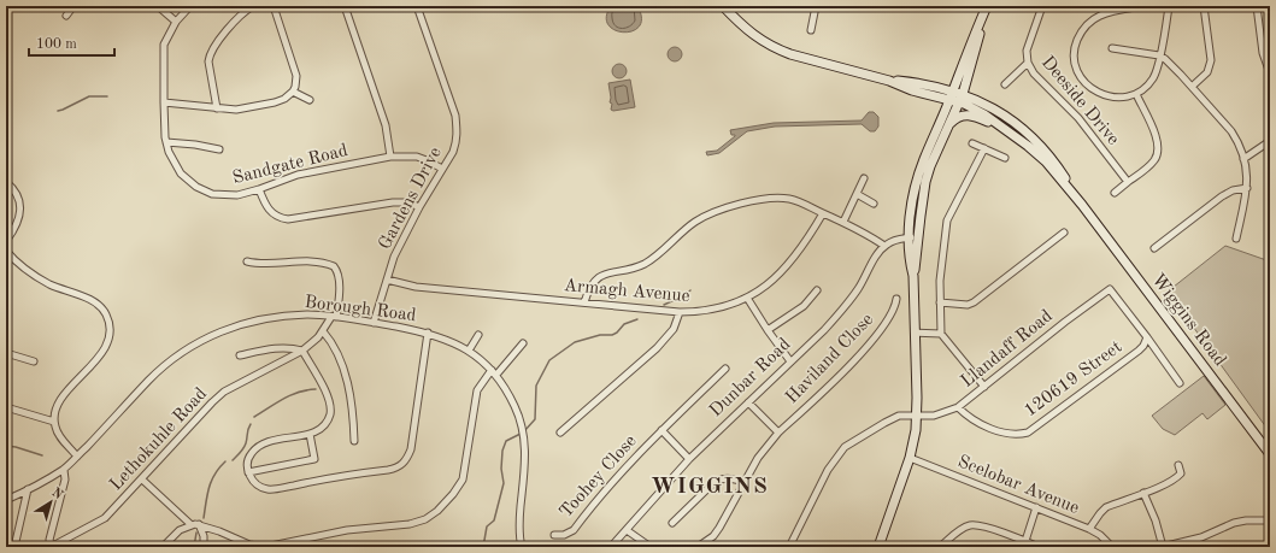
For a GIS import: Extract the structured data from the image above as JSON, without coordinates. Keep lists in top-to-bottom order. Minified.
{"streets":{"street":["Deeside Drive","Sandgate Road","Gardens Drive","Armagh Avenue","Borough Road","Wiggins Road","Llandaff Road","Haviland Close","Dunbar Road","120619 Street","Lethokuhle Road","Toohey Close","Scelobar Avenue"]},"crossings":[["Sandgate Road","Gardens Drive"],["Gardens Drive","Armagh Avenue"],["Gardens Drive","Borough Road"],["Borough Road","Lethokuhle Road"],["Llandaff Road","120619 Street"],["Dunbar Road","Toohey Close"]],"districts":["WIGGINS"],"scale_bar":"100 m","north":"top right"}
